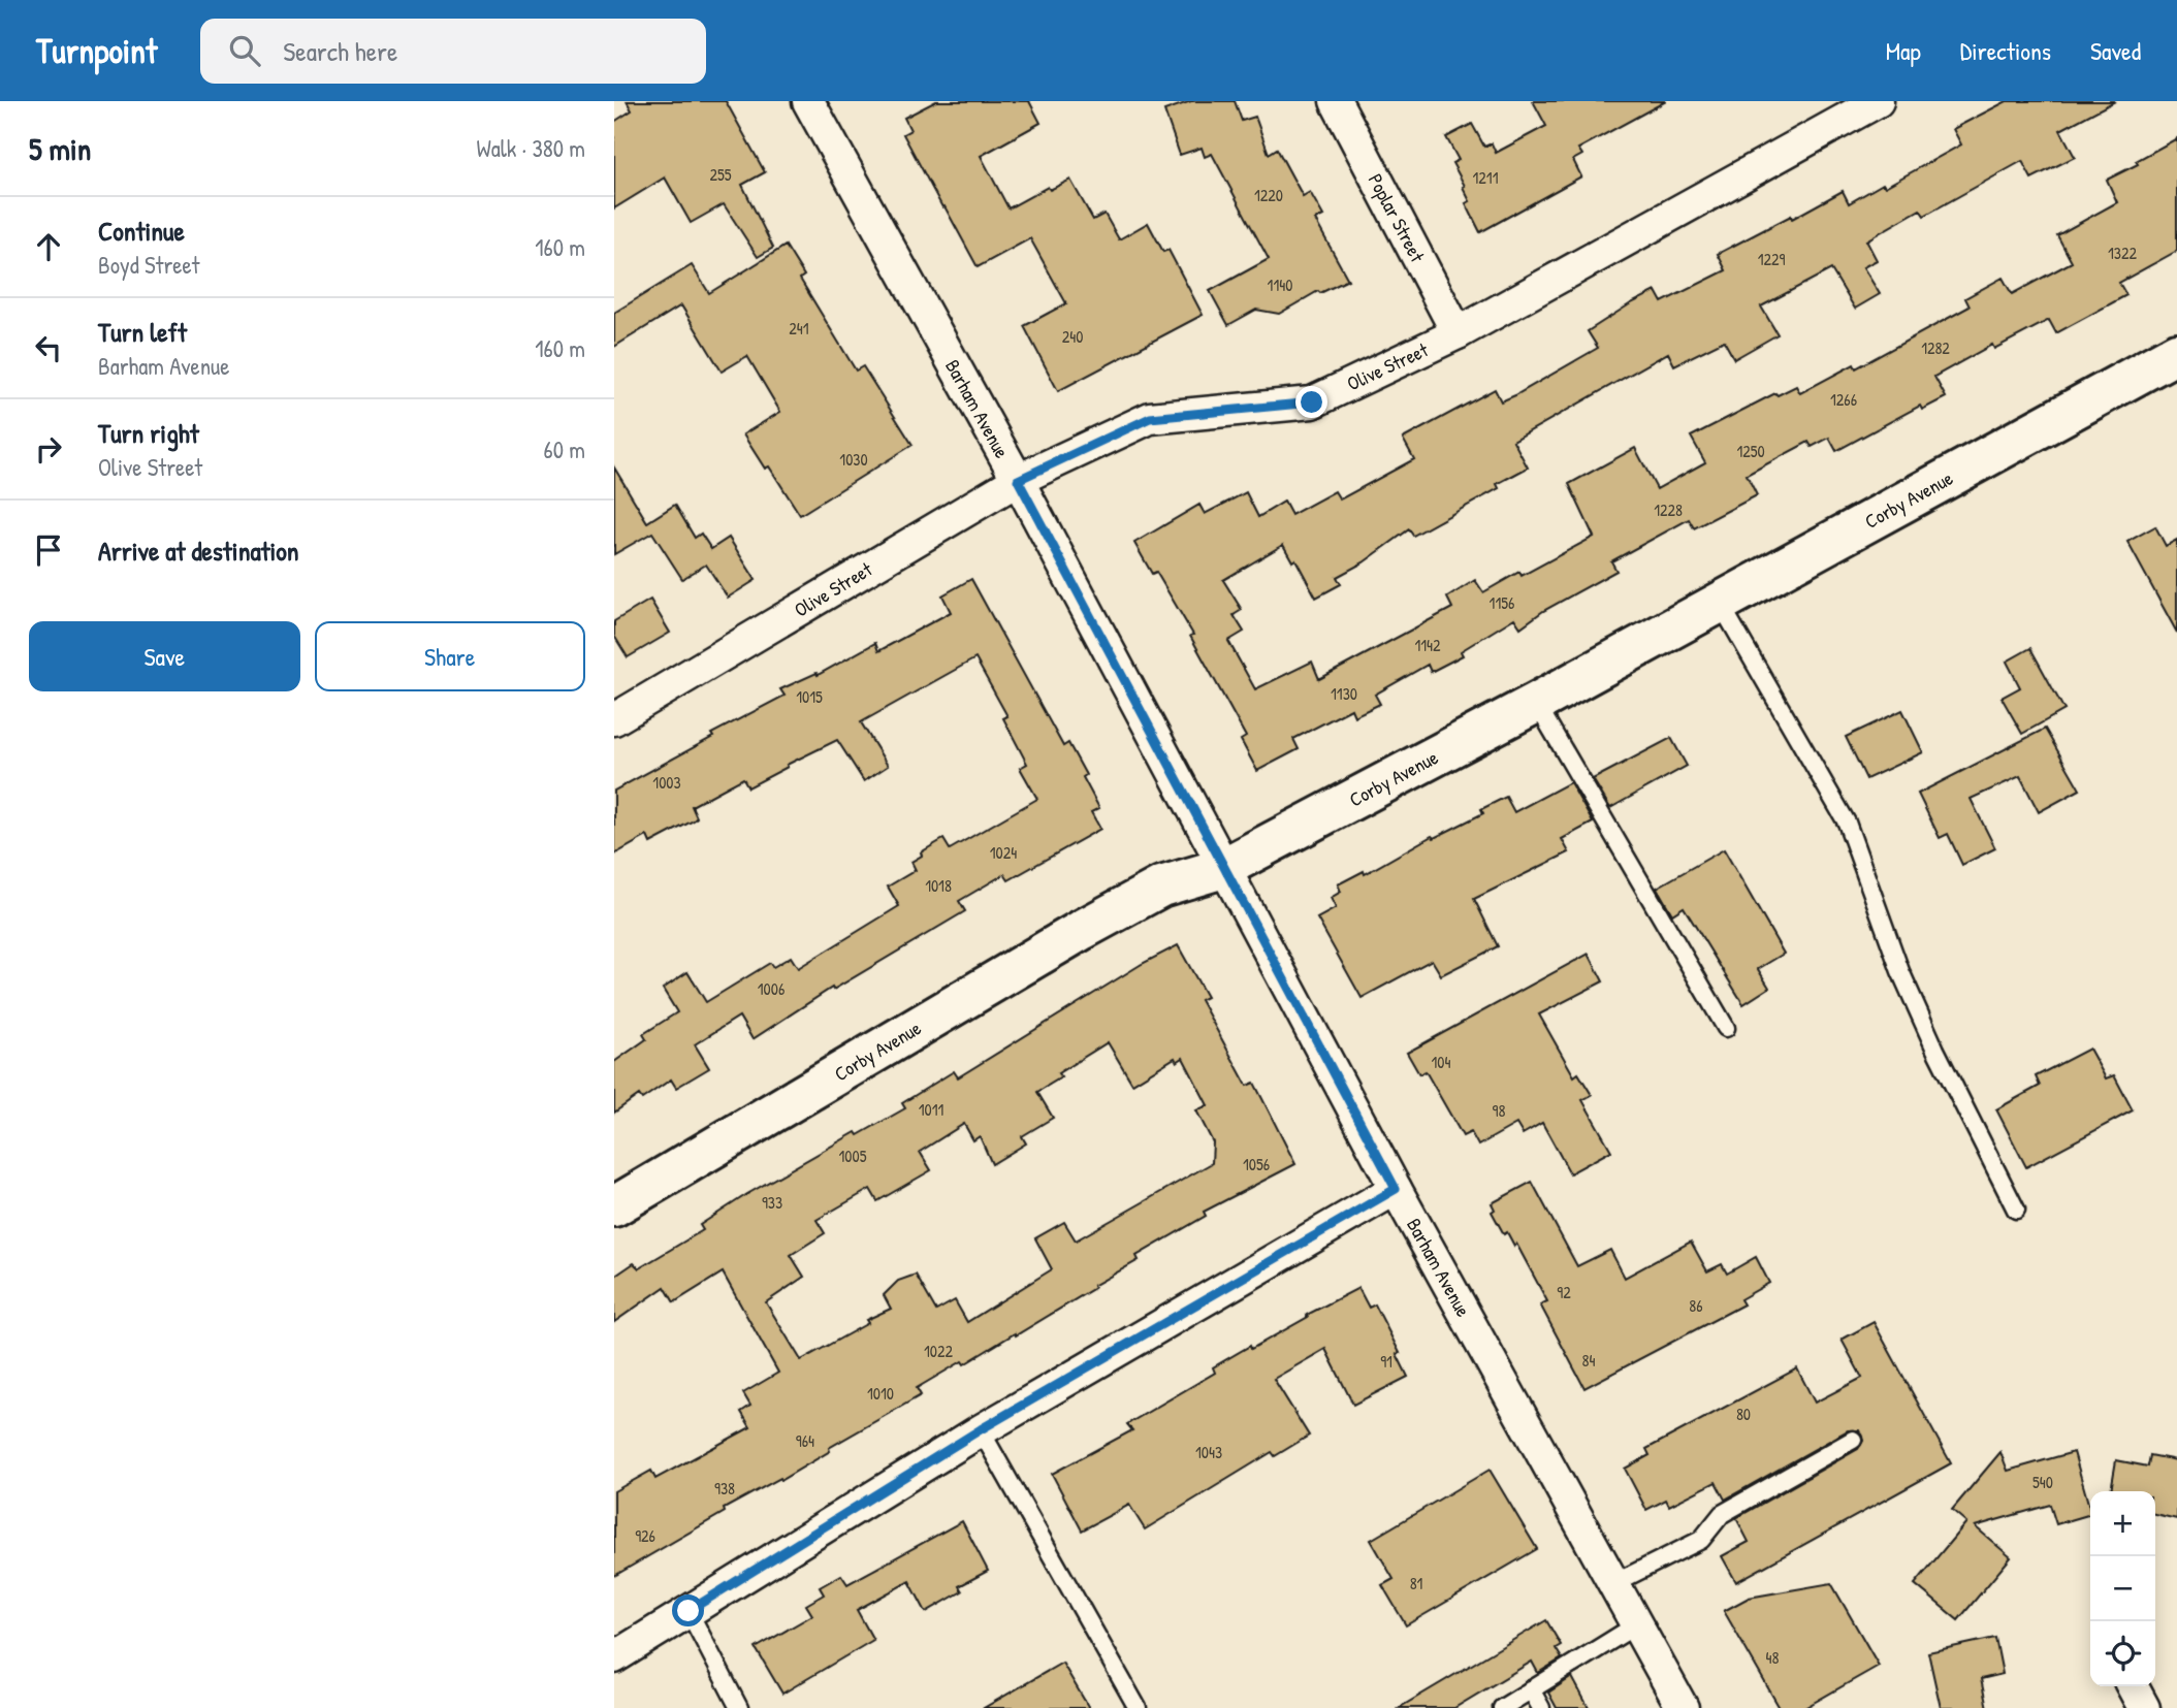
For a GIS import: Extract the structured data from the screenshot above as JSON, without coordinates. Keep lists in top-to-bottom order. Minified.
{"streets":{"street":["Poplar Street","Olive Street","Barham Avenue","Corby Avenue"]},"crossings":[["Poplar Street","Olive Street"],["Olive Street","Barham Avenue"],["Barham Avenue","Corby Avenue"]],"house_numbers":["255","1211","1220","1322","1229","1140","241","240","1282","1266","1250","1030","1228","1156","1142","1130","1015","1003","1024","1018","1006","104","1011","98","1005","1056","933","92","86","1022","84","91","1010","80","964","1043","540","938","926","81","48"],"page":{"header":"Turnpoint","search":"Search here","nav":["Map","Directions","Saved"],"heading":["5 min","Walk · 380 m"],"list":[["Continue","Boyd Street","160 m"],["Turn left","Barham Avenue","160 m"],["Turn right","Olive Street","60 m"],"Arrive at destination"],"buttons":["Save","Share"],"map_buttons":["+","−"]}}
